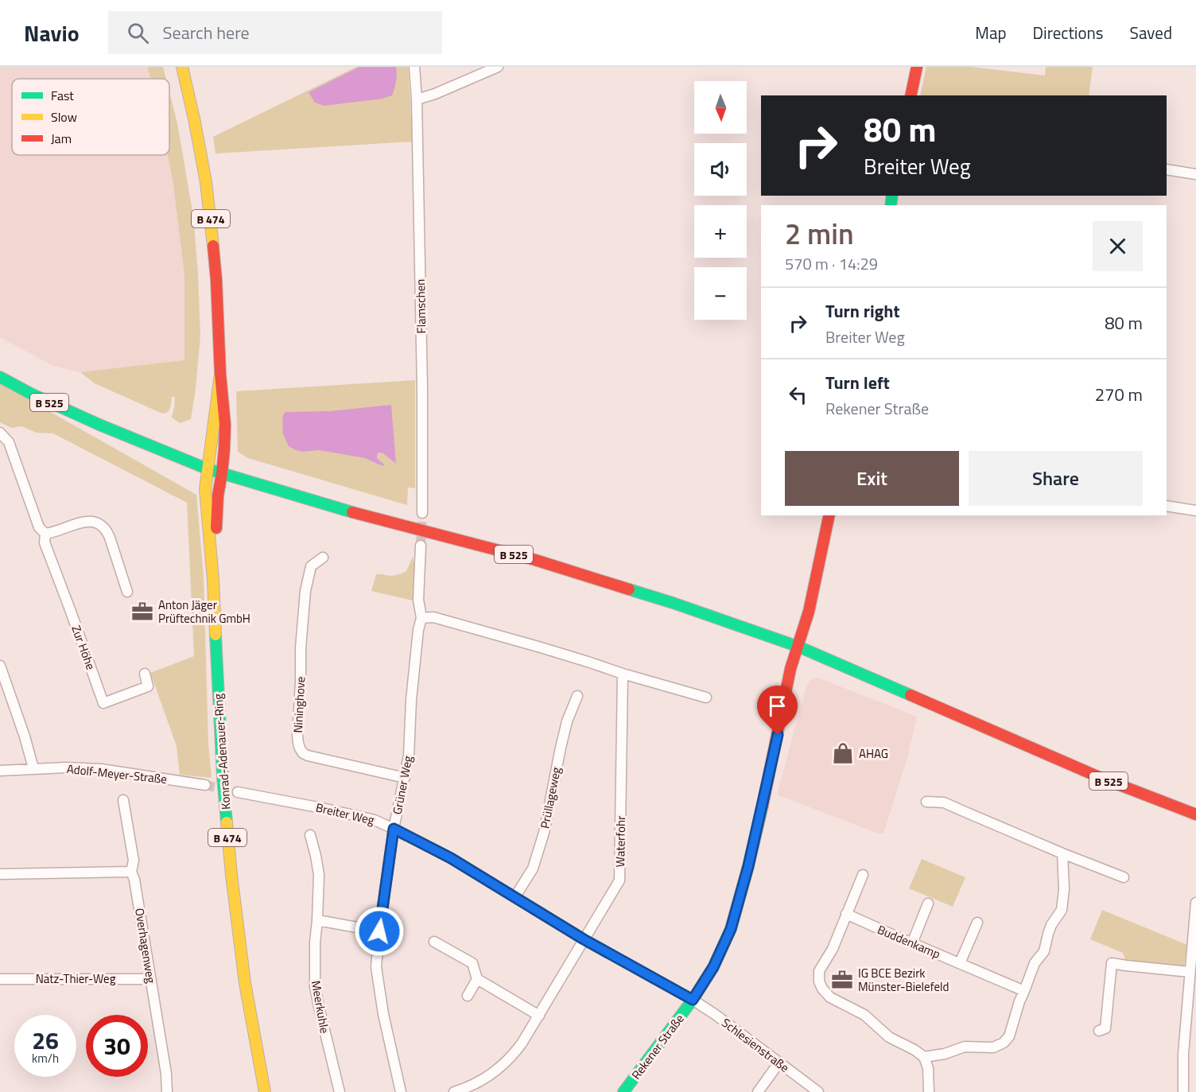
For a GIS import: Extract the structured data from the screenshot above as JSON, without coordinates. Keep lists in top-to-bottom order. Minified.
{"streets":{"main road":["B 474","B 525","Konrad-Adenauer-Ring","Rekener Straße"],"street":["Flamschen","Zur Höhe","Nininghove","Adolf-Meyer-Straße","Grüner Weg","Prüllageweg","Breiter Weg","Waterfohr","Buddenkamp","Overhagenweg","Natz-Thier-Weg","Meerkuhle","Schlesienstraße"]},"crossings":[["B 474","B 525"],["B 474","Konrad-Adenauer-Ring"],["B 525","Rekener Straße"],["Nininghove","Grüner Weg"],["Grüner Weg","Breiter Weg"],["Prüllageweg","Breiter Weg"],["Breiter Weg","Waterfohr"],["Breiter Weg","Schlesienstraße"],["Breiter Weg","Rekener Straße"],["Overhagenweg","Natz-Thier-Weg"],["Schlesienstraße","Rekener Straße"]],"places":{"office":["Anton Jäger Prüftechnik GmbH","IG BCE Bezirk Münster-Bielefeld"],"shop":["AHAG"]},"legend":["Fast","Slow","Jam"],"north":"bottom","page":{"header":"Navio","search":"Search here","nav":["Map","Directions","Saved"],"map_buttons":["+","−"],"turn":["80 m","Breiter Weg"],"heading":["2 min","570 m · 14:29"],"list":[{"name":"Turn right","note":"Breiter Weg","value":"80 m"},{"name":"Turn left","note":"Rekener Straße","value":"270 m"}],"buttons":["Exit","Share"],"speed":"26 km/h","limit":"30"}}
